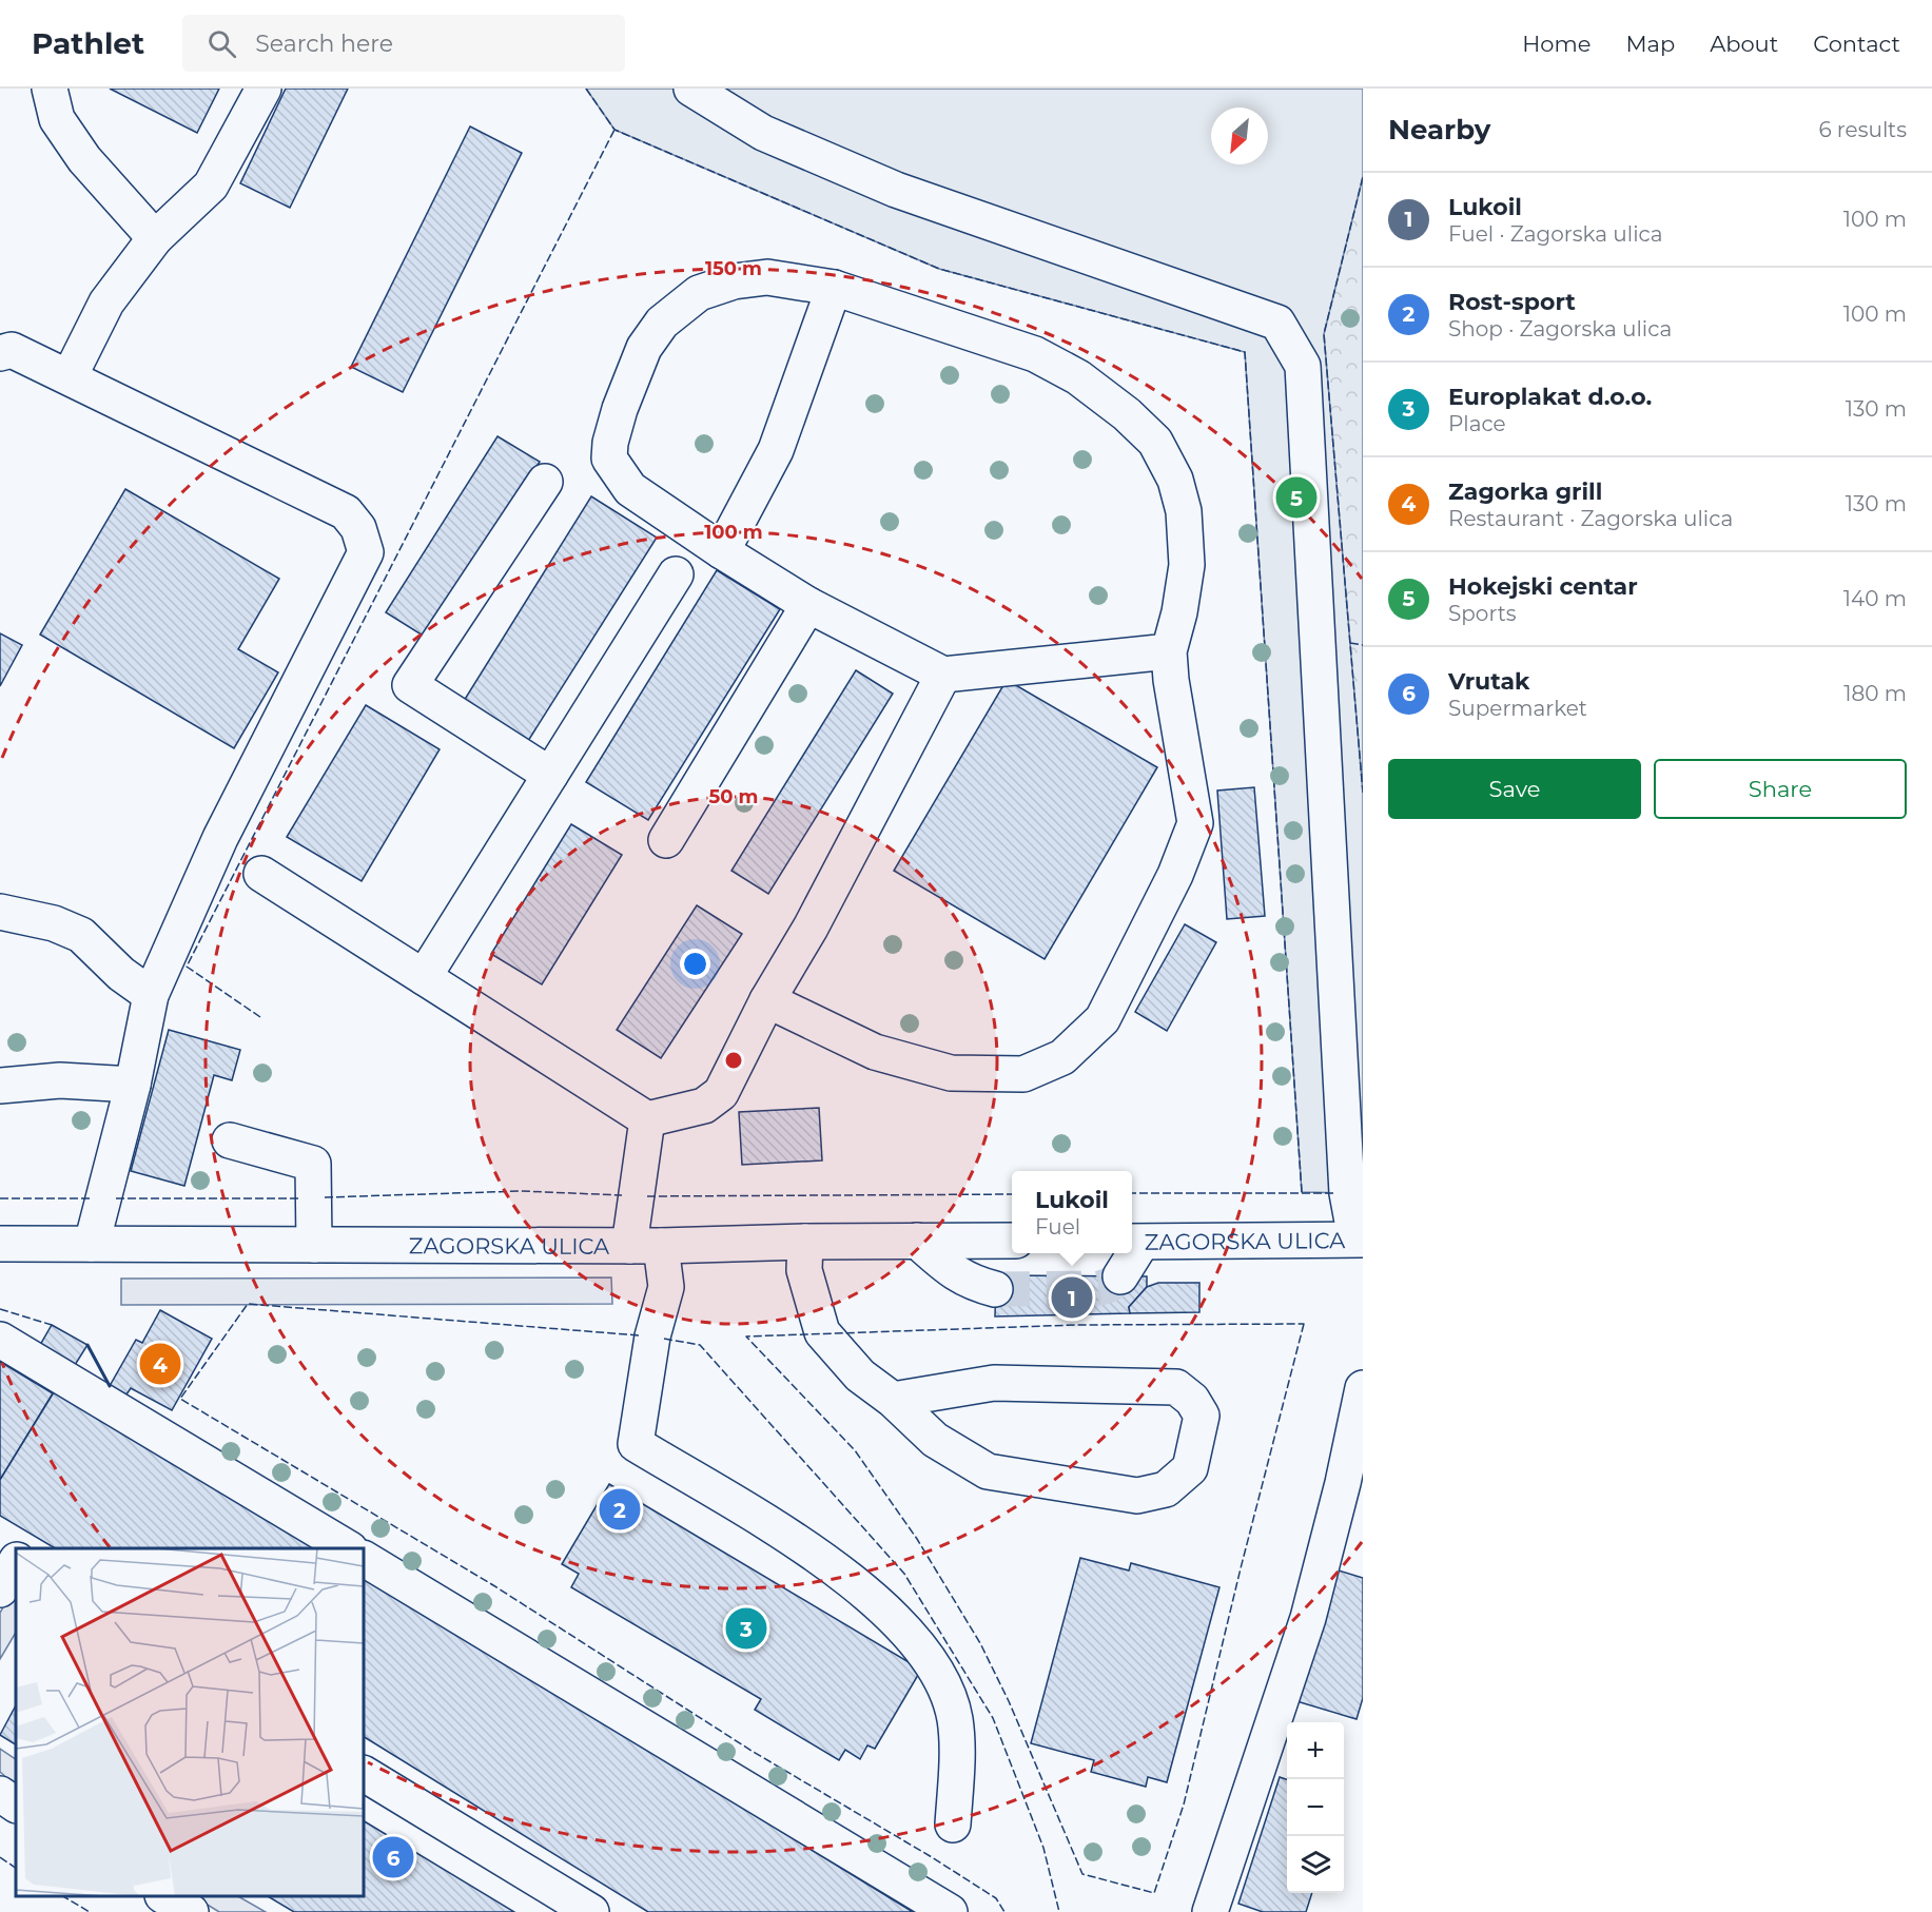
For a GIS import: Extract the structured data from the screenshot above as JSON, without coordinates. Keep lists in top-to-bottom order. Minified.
{"streets":{"street":["ZAGORSKA ULICA"]},"north":"bottom left","page":{"header":"Pathlet","search":"Search here","nav":["Home","Map","About","Contact"],"heading":["Nearby","6 results"],"list":[{"mark":"1","name":"Lukoil","note":"Fuel · Zagorska ulica","value":"100 m"},{"mark":"2","name":"Rost-sport","note":"Shop · Zagorska ulica","value":"100 m"},{"mark":"3","name":"Europlakat d.o.o.","note":"Place","value":"130 m"},{"mark":"4","name":"Zagorka grill","note":"Restaurant · Zagorska ulica","value":"130 m"},{"mark":"5","name":"Hokejski centar","note":"Sports","value":"140 m"},{"mark":"6","name":"Vrutak","note":"Supermarket","value":"180 m"}],"pins":["5","1","4","2","3","6"],"buttons":["Save","Share"],"popup":["Lukoil","Fuel"],"map_buttons":["+","−"]},"rings":["150 m","100 m","50 m"]}
